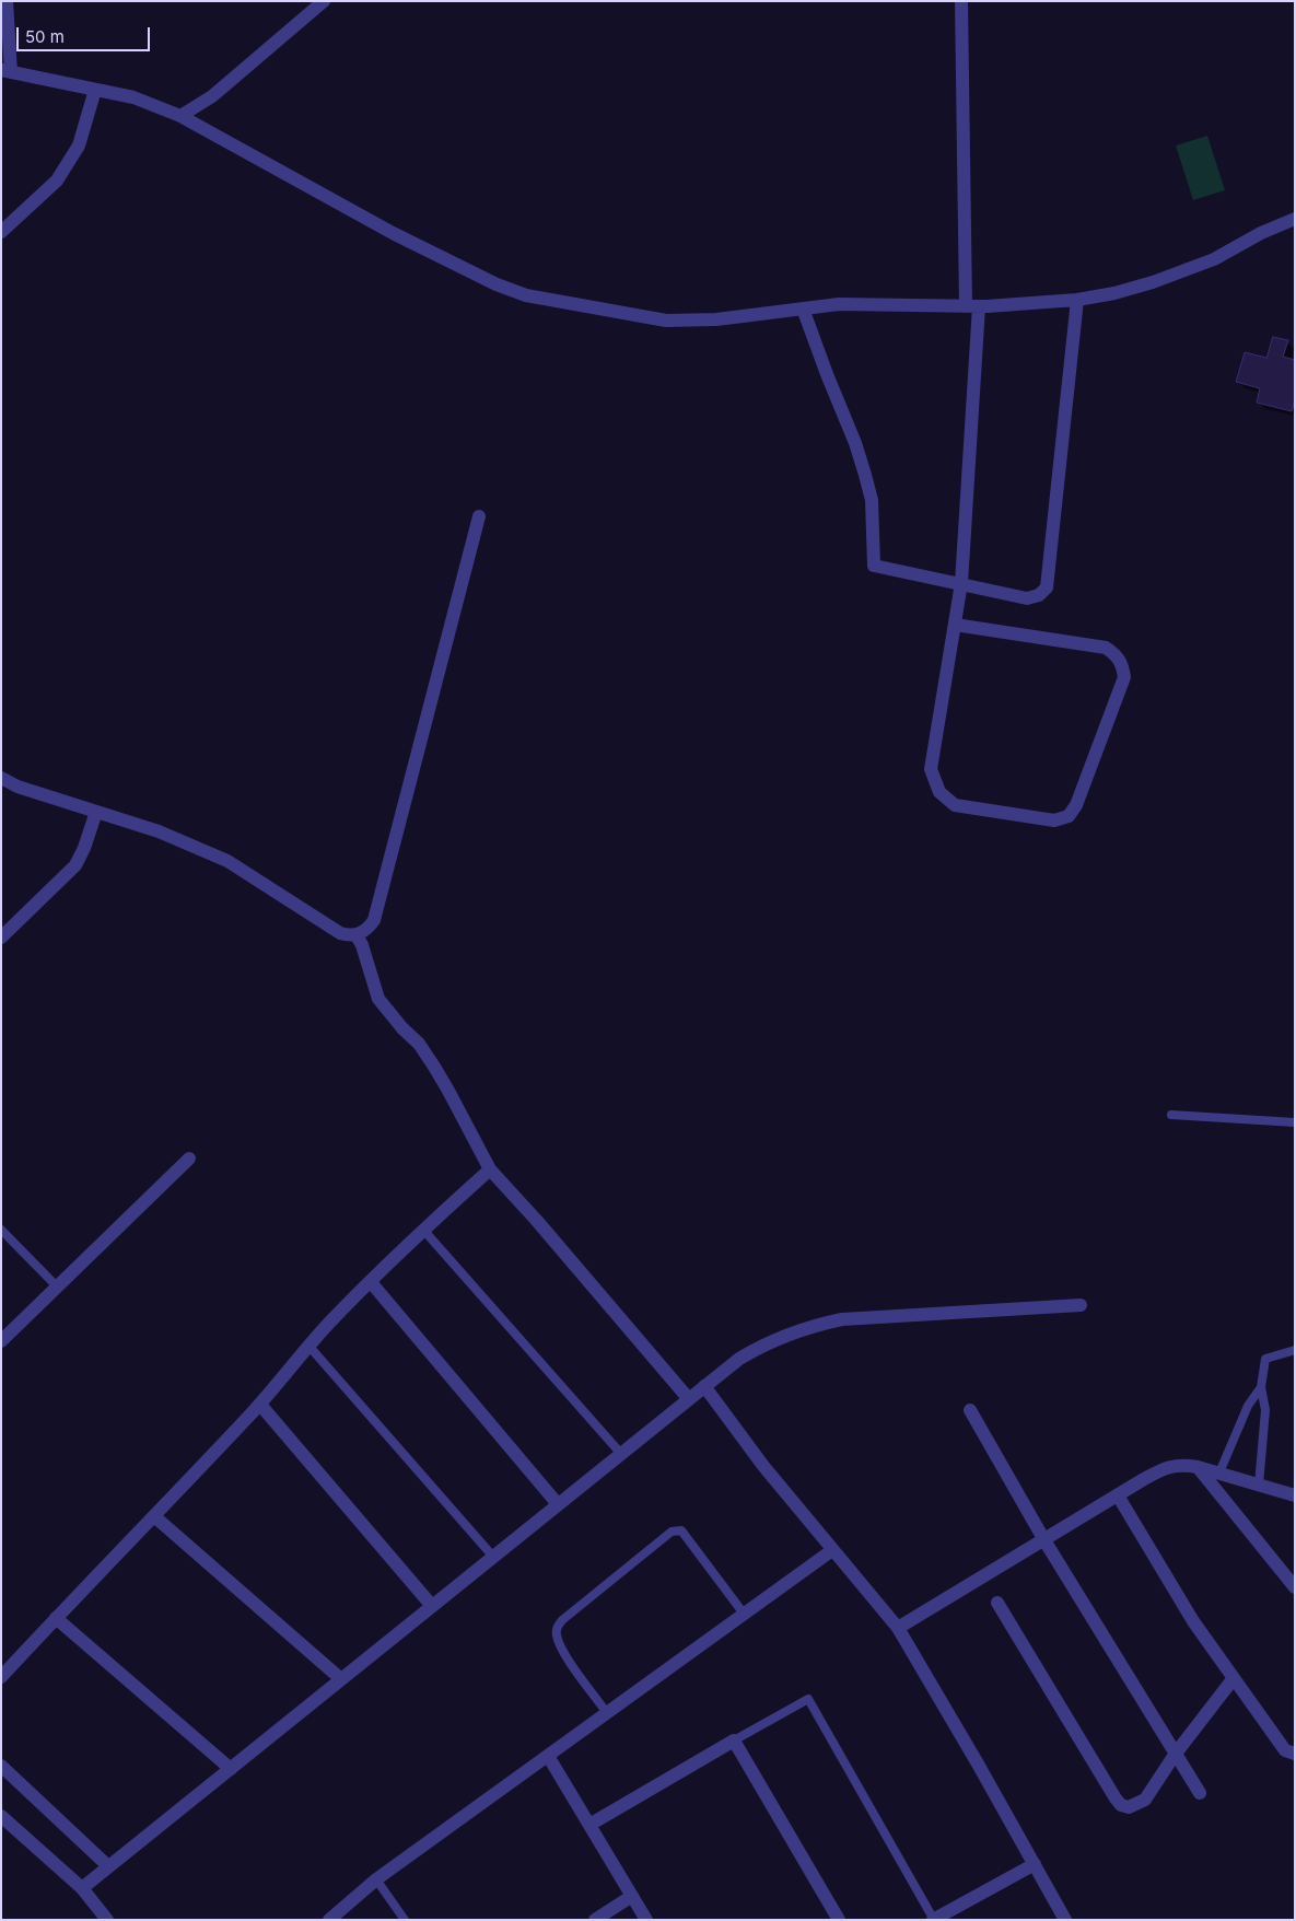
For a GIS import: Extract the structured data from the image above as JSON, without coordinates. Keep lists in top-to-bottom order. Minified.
{"scale_bar":"50 m"}
